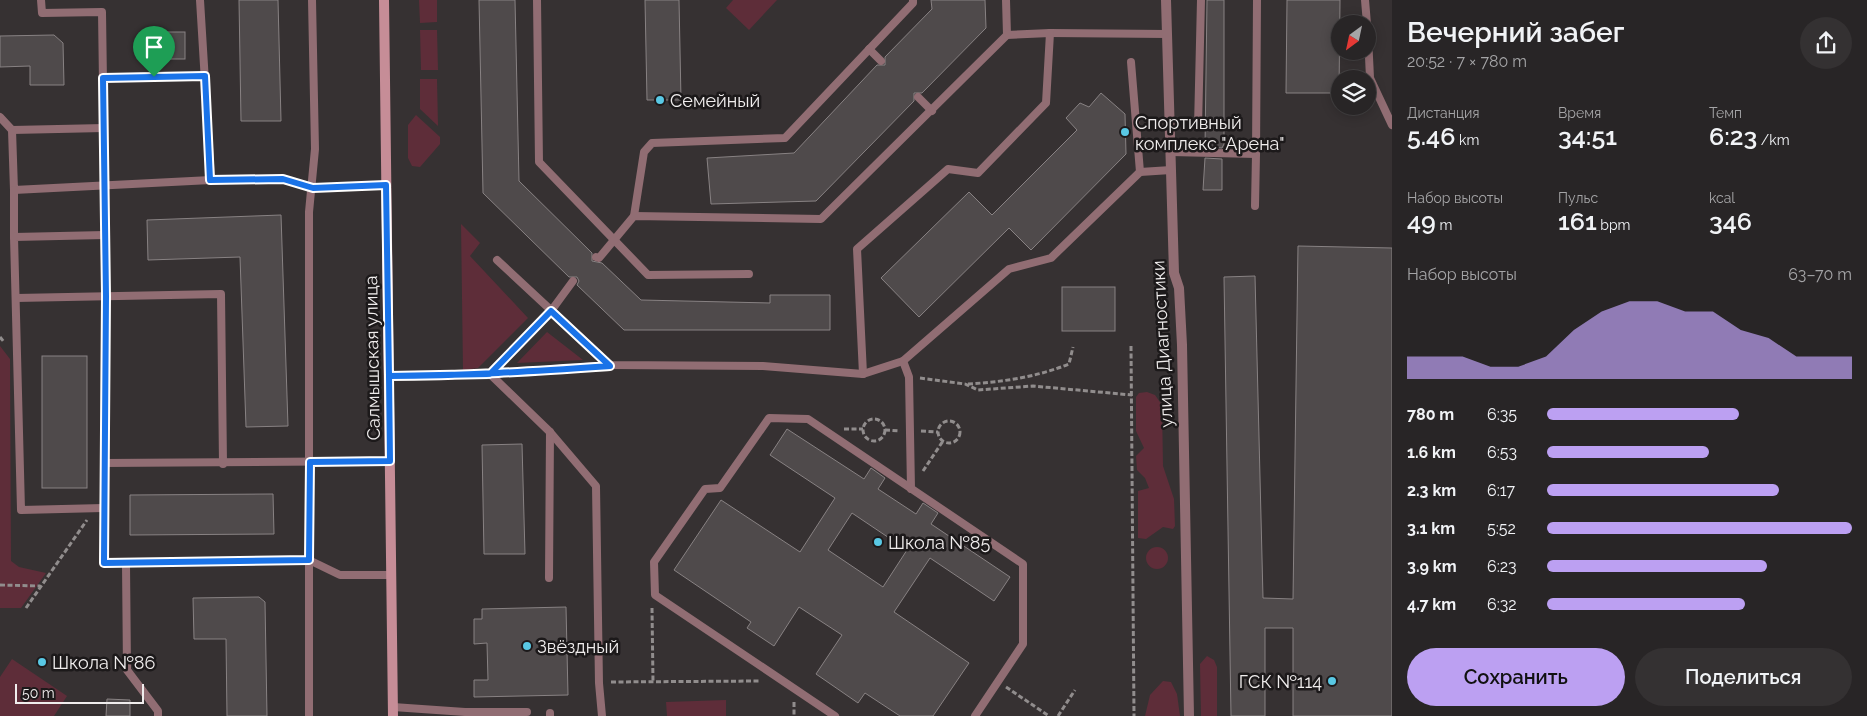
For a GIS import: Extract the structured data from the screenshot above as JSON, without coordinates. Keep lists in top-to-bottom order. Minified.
{"streets":{"main road":["Салмышская улица"],"street":["улица Диагностики"]},"places":["Семейный","Спортивный комплекс \"Арена\"","Школа №85","Звёздный","Школа №86","ГСК №114"],"scale_bar":"50 m","north":"bottom left","page":{"heading":["Вечерний забег","20:52 · 7 × 780 m"],"stats":[["Дистанция","5.46 km"],["Время","34:51"],["Темп","6:23 /km"],["Набор высоты","49 m"],["Пульс","161 bpm"],["kcal","346"]],"chart":["Набор высоты","63–70 m"],"list":[{"name":"780 m","note":"6:35"},{"name":"1.6 km","note":"6:53"},{"name":"2.3 km","note":"6:17"},{"name":"3.1 km","note":"5:52"},{"name":"3.9 km","note":"6:23"},{"name":"4.7 km","note":"6:32"}],"buttons":["Сохранить","Поделиться"],"scale":"50 m"}}
